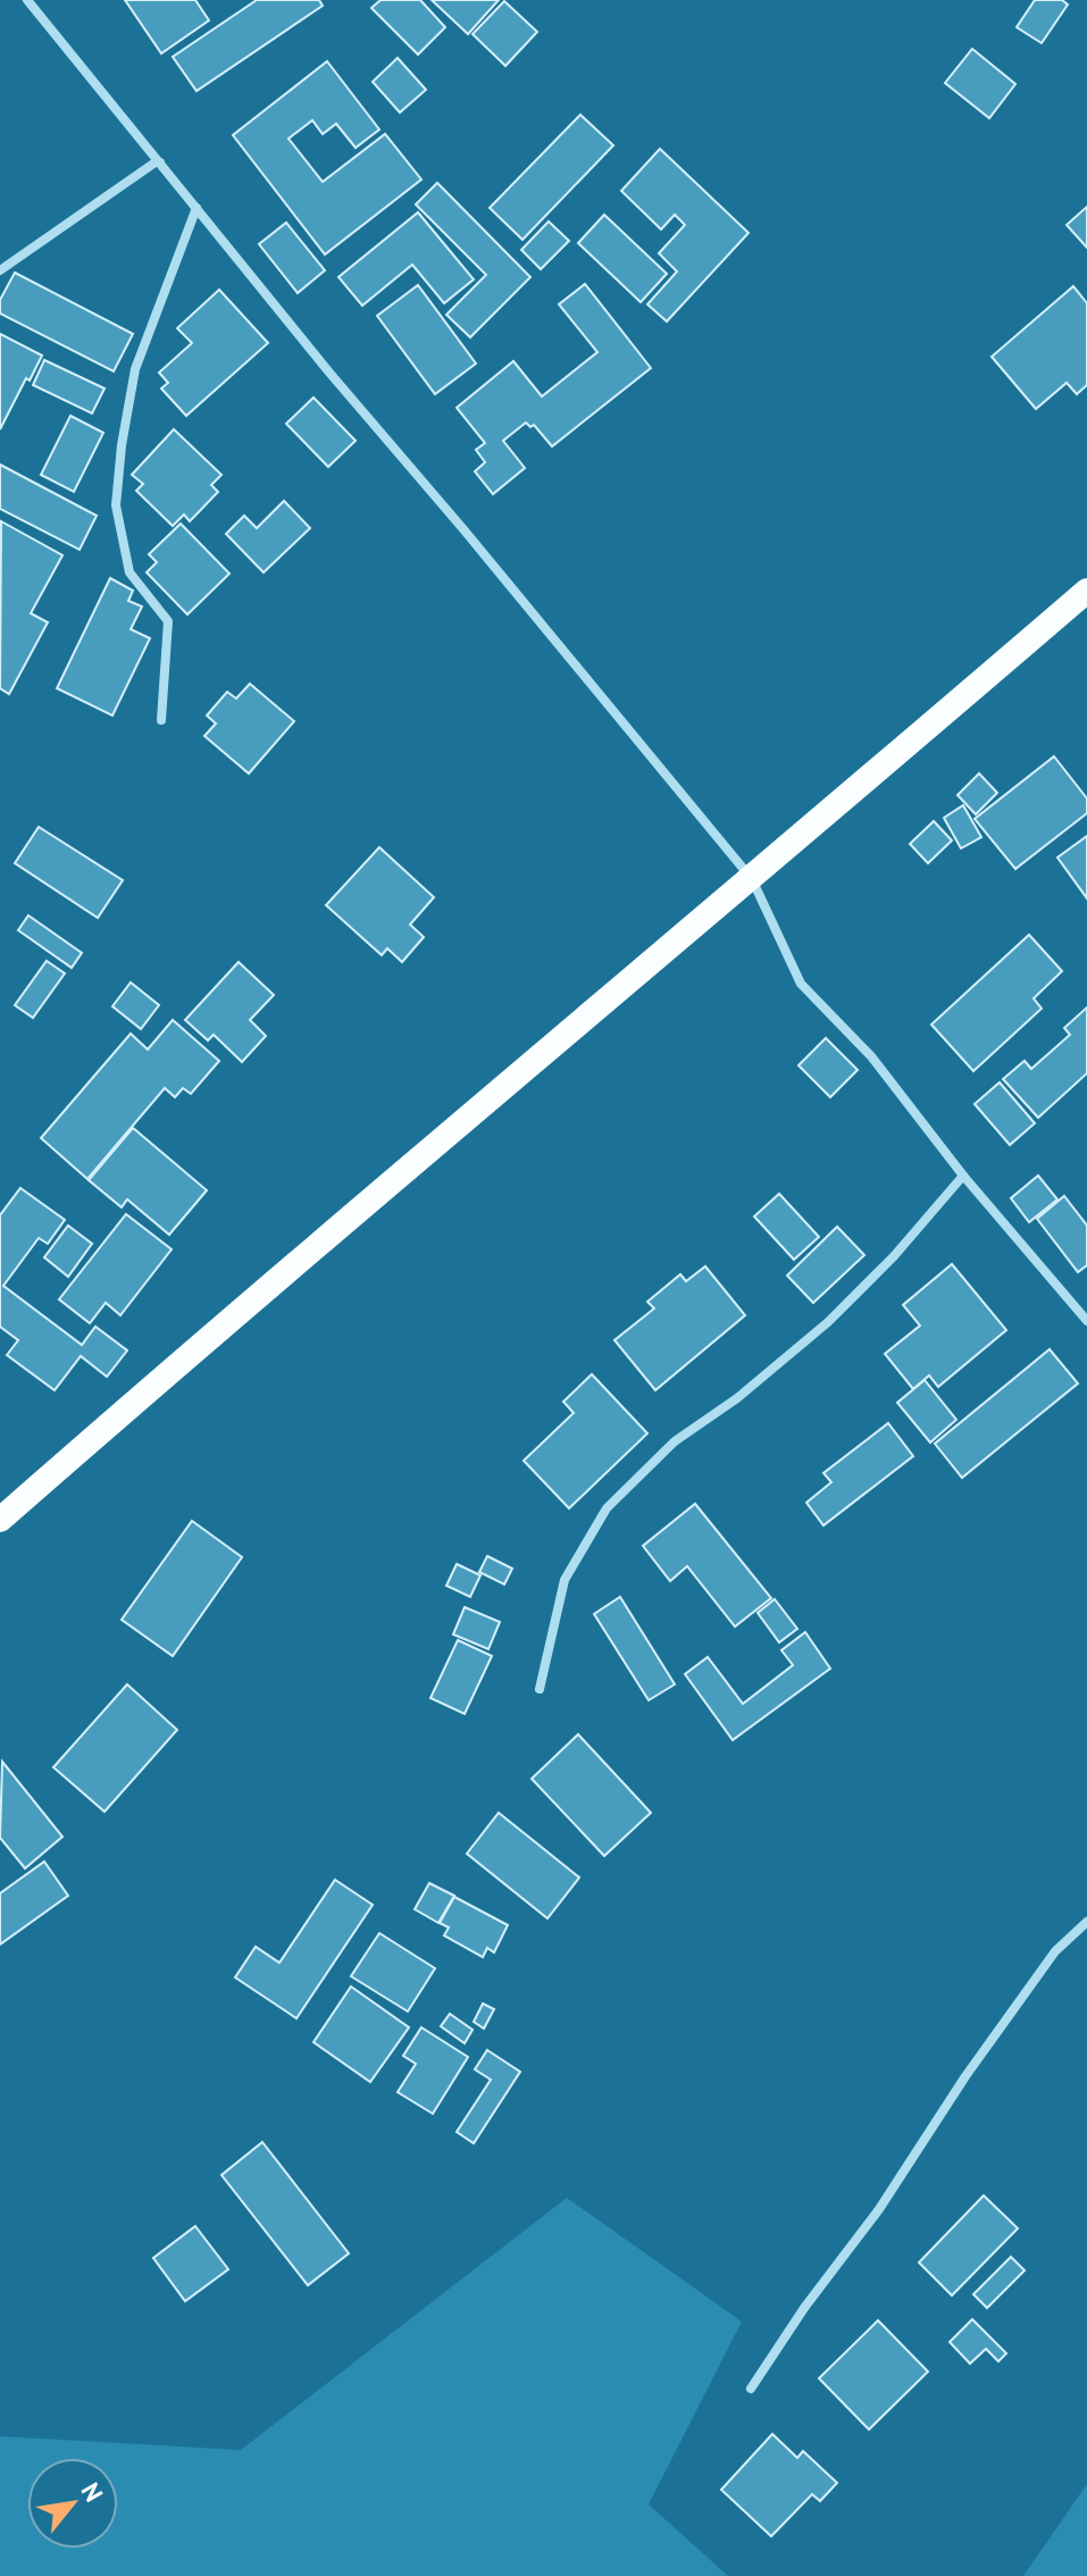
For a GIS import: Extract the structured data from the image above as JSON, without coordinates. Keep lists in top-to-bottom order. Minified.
{"north":"top right"}
